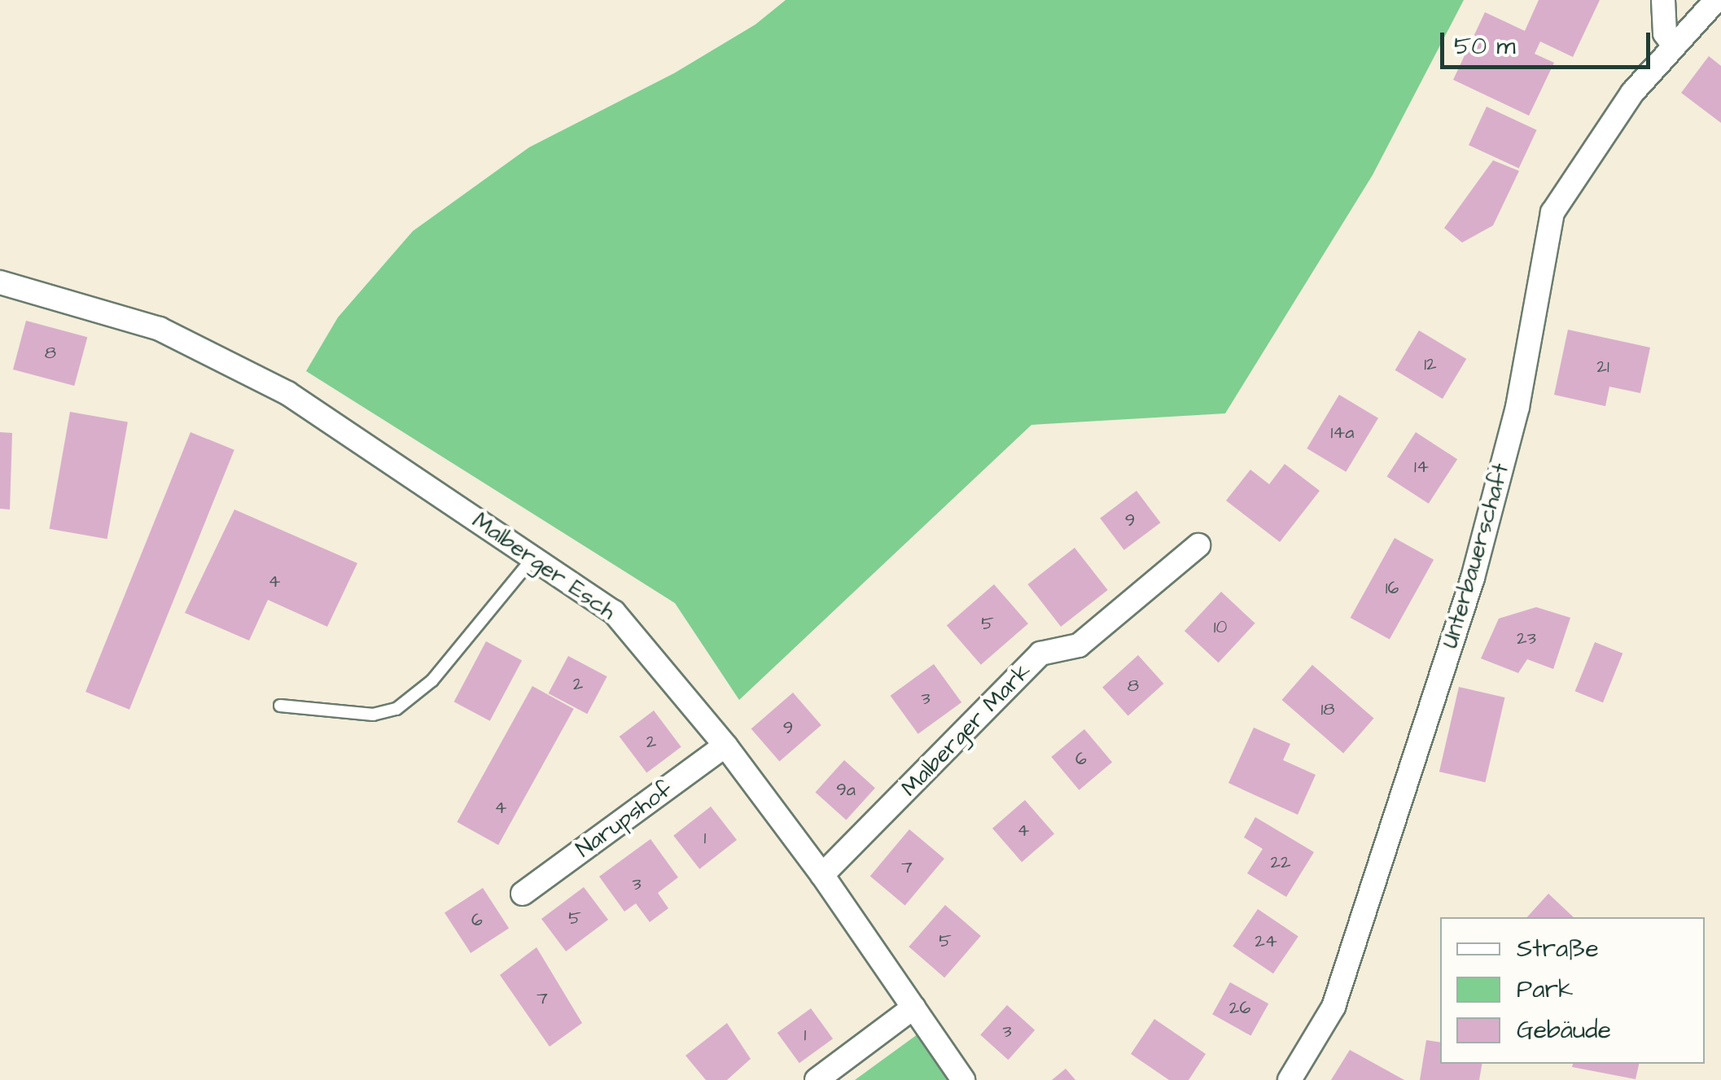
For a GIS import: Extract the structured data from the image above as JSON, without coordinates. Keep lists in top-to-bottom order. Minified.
{"streets":{"street":["Unterbauerschaft","Malberger Esch","Malberger Mark","Narupshof"]},"crossings":[["Malberger Esch","Malberger Mark"],["Malberger Esch","Narupshof"]],"house_numbers":["8","12","21","14a","14","9","4","16","5","10","23","2","8","3","18","9","2","6","9a","4","4","1","22","7","3","5","6","5","24","7","26","3","1"],"legend":["Straße","Park","Gebäude"],"scale_bar":"50 m"}
